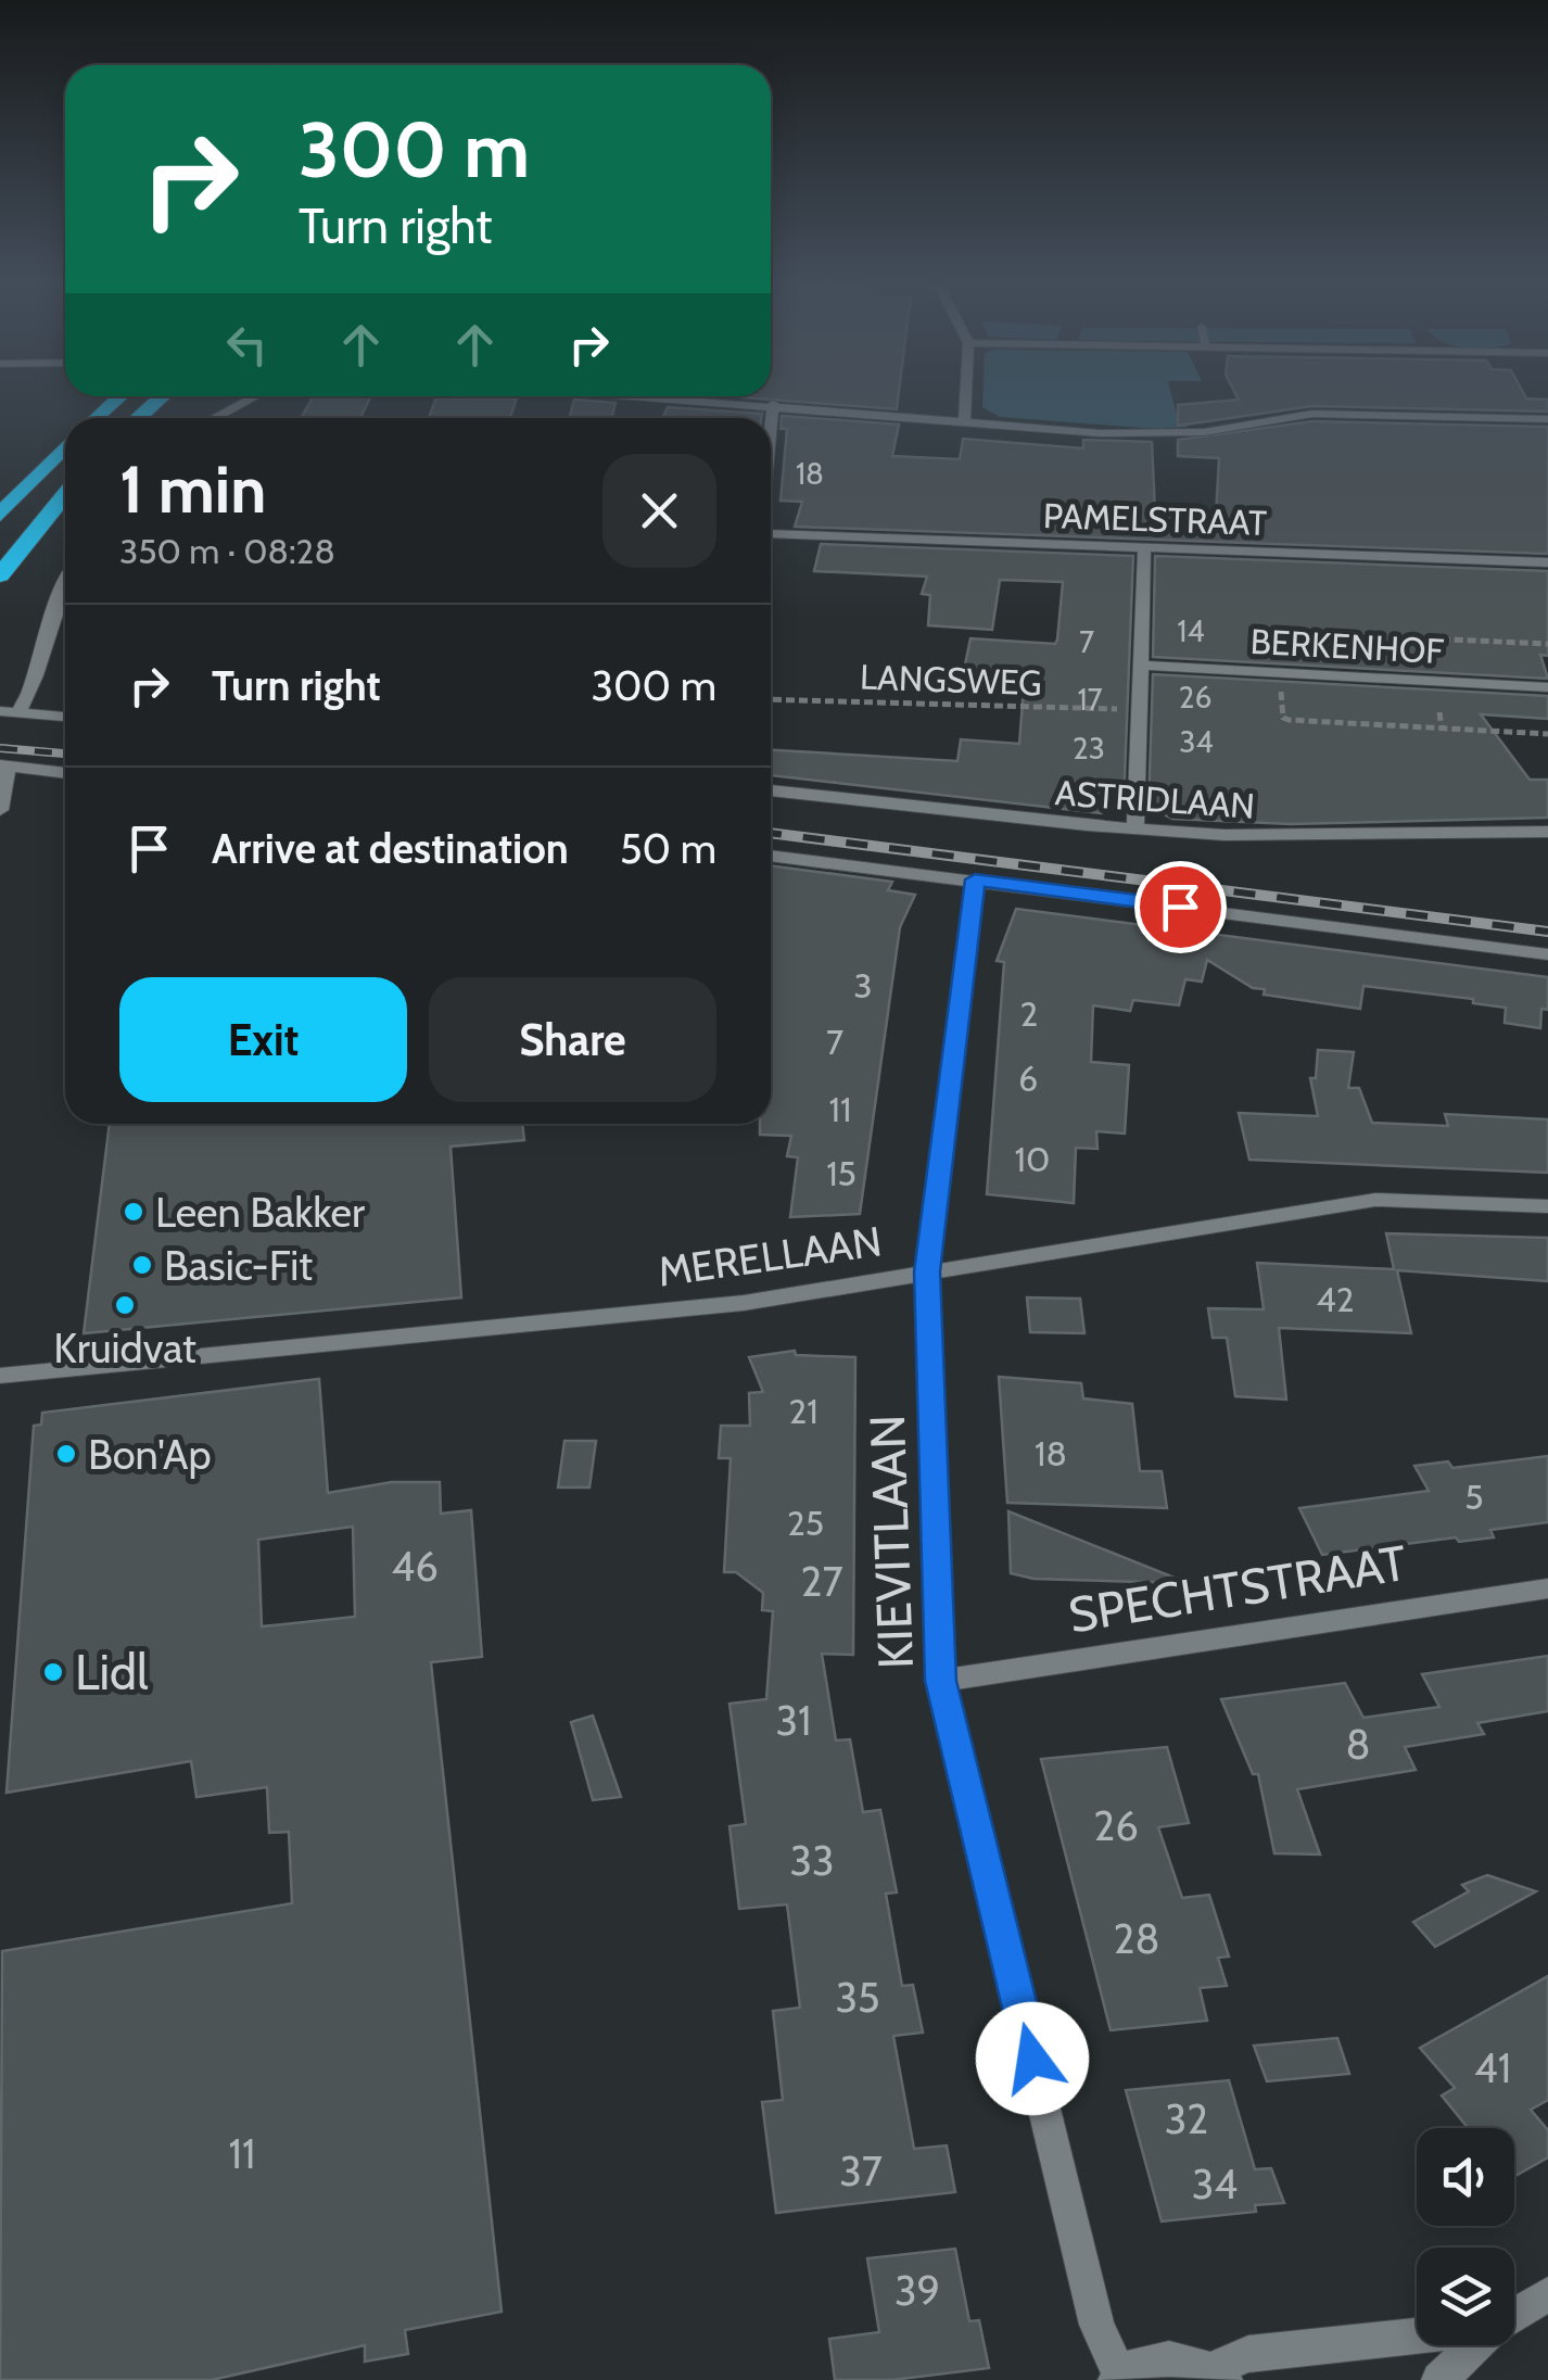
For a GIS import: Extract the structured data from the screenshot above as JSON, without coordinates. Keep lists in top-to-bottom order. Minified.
{"streets":{"street":["PAMELSTRAAT","BERKENHOF","ASTRIDLAAN","MERELLAAN","KIEVITLAAN","SPECHTSTRAAT"],"path":["LANGSWEG"]},"crossings":[["MERELLAAN","KIEVITLAAN"],["KIEVITLAAN","SPECHTSTRAAT"]],"places":["Leen Bakker","Basic-Fit","Kruidvat","Bon'Ap","Lidl"],"house_numbers":["18","14","7","26","17","34","23","3","2","7","6","11","10","15","42","21","18","5","25","46","27","31","8","26","33","28","35","41","32","11","37","34","39"],"page":{"turn":["300 m","Turn right"],"heading":["1 min","350 m · 08:28"],"list":[{"name":"Turn right","value":"300 m"},{"name":"Arrive at destination","value":"50 m"}],"buttons":["Exit","Share"]}}
